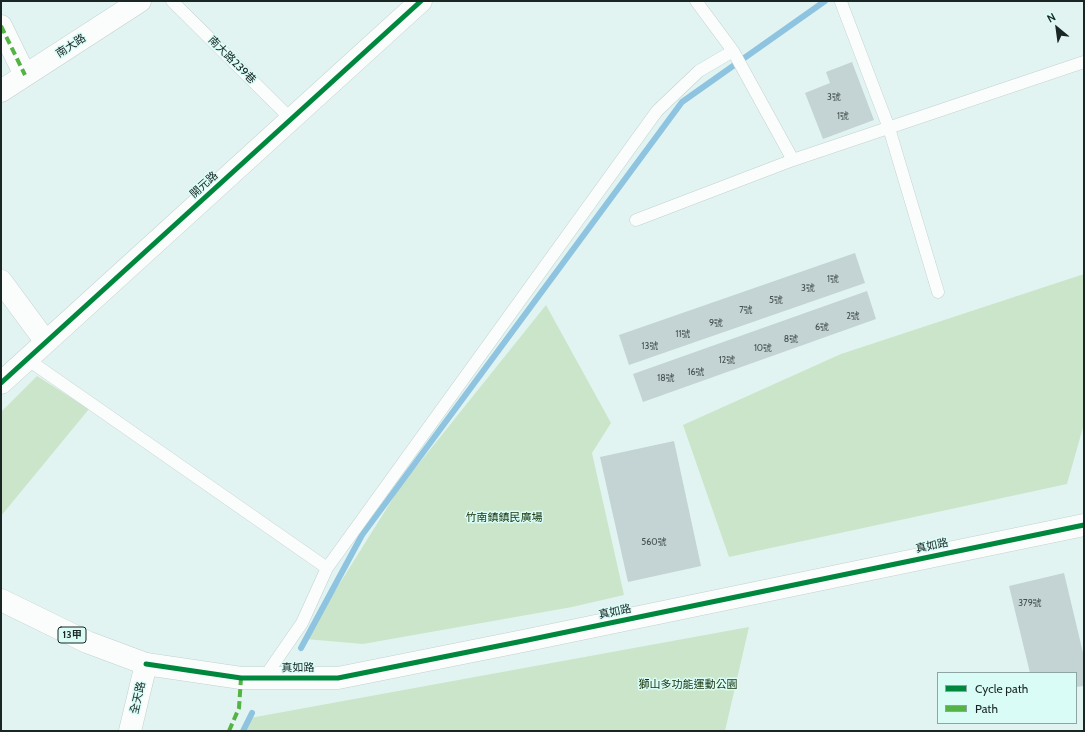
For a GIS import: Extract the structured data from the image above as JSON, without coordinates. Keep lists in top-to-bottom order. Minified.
{"streets":{"street":["南大路","開元路","真如路","13甲","全天路"],"lane":["南大路239巷"]},"crossings":[["南大路239巷","開元路"],["真如路","全天路"]],"parks":["竹南鎮鎮民廣場","獅山多功能運動公園"],"house_numbers":["3號","1號","1號","3號","5號","7號","2號","9號","6號","11號","8號","13號","10號","12號","16號","18號","560號","379號"],"legend":["Cycle path","Path"],"north":"top left"}
